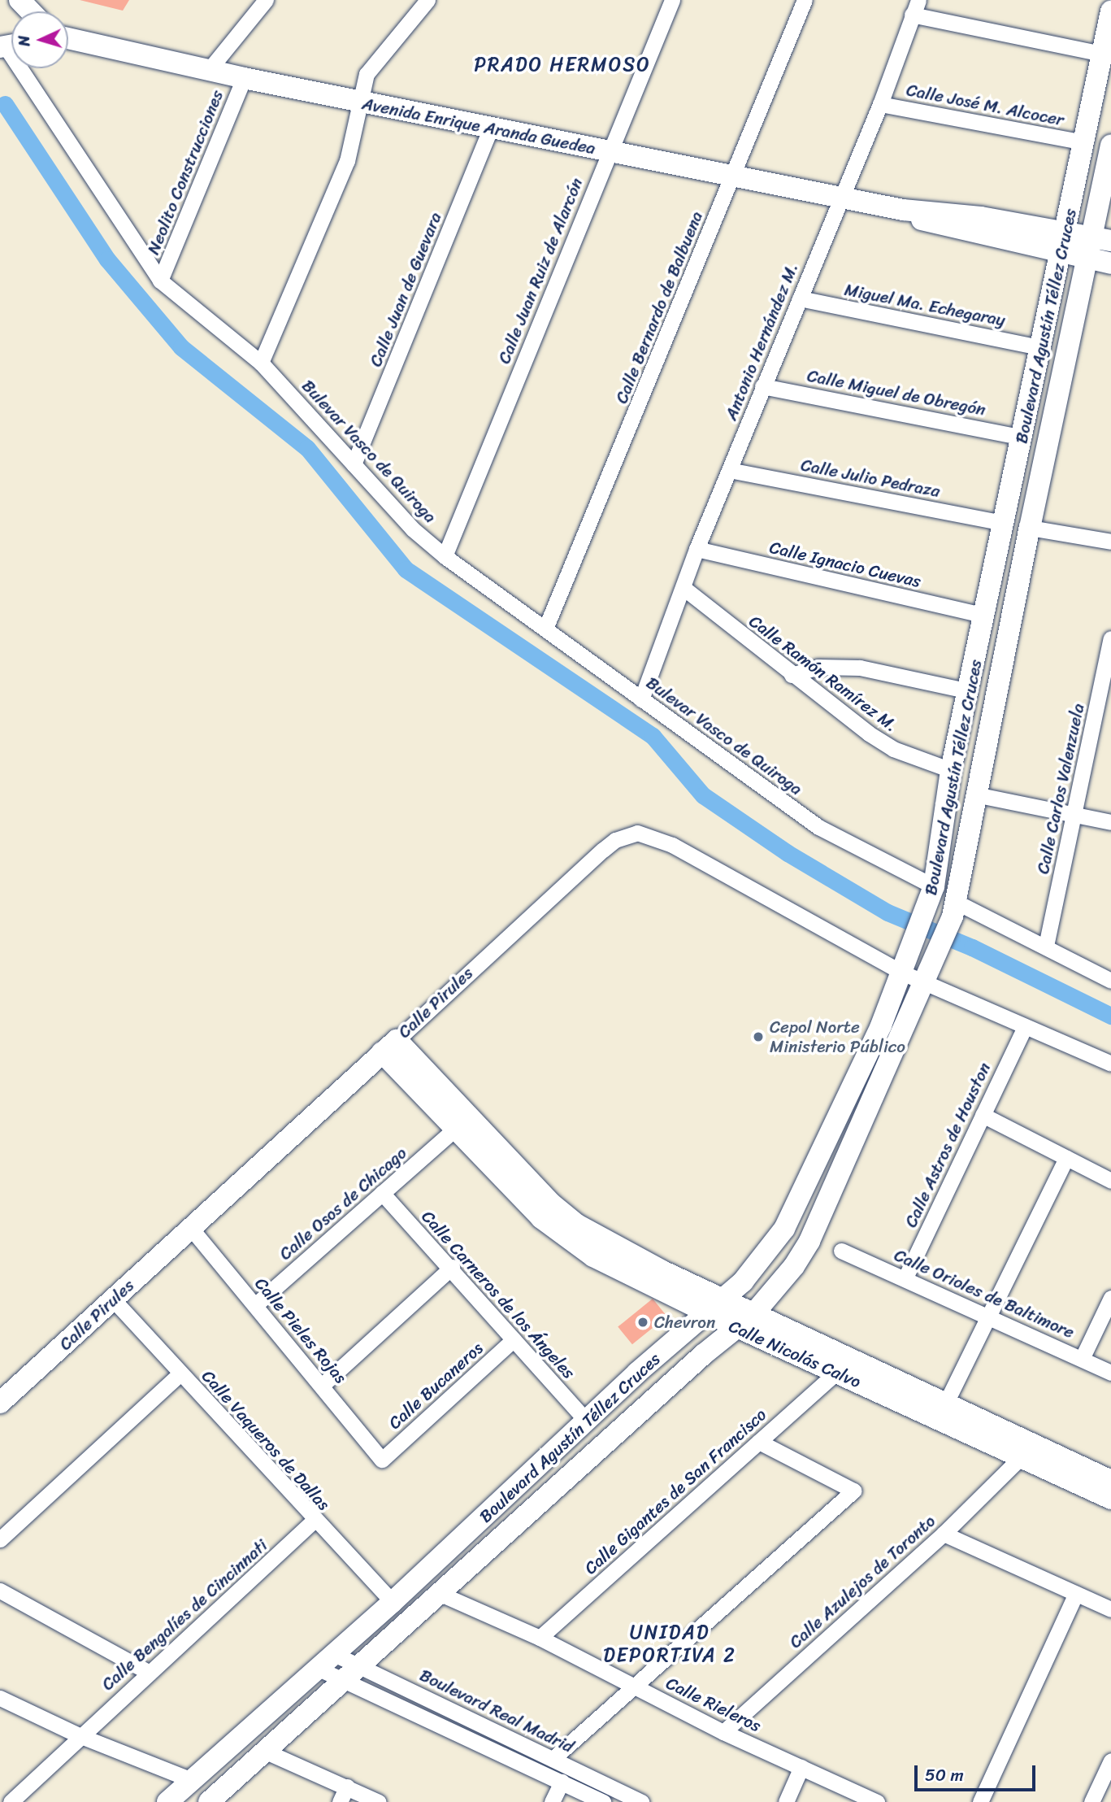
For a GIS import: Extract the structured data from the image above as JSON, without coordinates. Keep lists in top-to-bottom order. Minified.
{"streets":{"street":["Calle José M. Alcocer","Avenida Enrique Aranda Guedea","Neolito Construcciones","Calle Juan Ruiz de Alarcón","Calle Juan de Guevara","Miguel Ma. Echegaray","Calle Bernardo de Balbuena","Boulevard Agustín Téllez Cruces","Antonio Hernández M.","Calle Miguel de Obregón","Bulevar Vasco de Quiroga","Calle Julio Pedraza","Calle Ignacio Cuevas","Calle Ramón Ramírez M.","Calle Carlos Valenzuela","Calle Pirules","Calle Astros de Houston","Calle Osos de Chicago","Calle Orioles de Baltimore","Calle Carneros de los Ángeles","Calle Pieles Rojas","Calle Nicolás Calvo","Calle Bucaneros","Calle Vaqueros de Dallas","Calle Gigantes de San Francisco","Calle Azulejos de Toronto","Calle Bengalíes de Cincinnati","Calle Rieleros","Boulevard Real Madrid"]},"crossings":[["Calle José M. Alcocer","Boulevard Agustín Téllez Cruces"],["Calle José M. Alcocer","Antonio Hernández M."],["Avenida Enrique Aranda Guedea","Neolito Construcciones"],["Avenida Enrique Aranda Guedea","Calle Juan Ruiz de Alarcón"],["Avenida Enrique Aranda Guedea","Calle Juan de Guevara"],["Avenida Enrique Aranda Guedea","Calle Bernardo de Balbuena"],["Avenida Enrique Aranda Guedea","Boulevard Agustín Téllez Cruces"],["Avenida Enrique Aranda Guedea","Antonio Hernández M."],["Neolito Construcciones","Bulevar Vasco de Quiroga"],["Calle Juan Ruiz de Alarcón","Bulevar Vasco de Quiroga"],["Calle Juan de Guevara","Bulevar Vasco de Quiroga"],["Miguel Ma. Echegaray","Boulevard Agustín Téllez Cruces"],["Miguel Ma. Echegaray","Antonio Hernández M."],["Calle Bernardo de Balbuena","Bulevar Vasco de Quiroga"],["Boulevard Agustín Téllez Cruces","Calle Miguel de Obregón"],["Boulevard Agustín Téllez Cruces","Bulevar Vasco de Quiroga"],["Boulevard Agustín Téllez Cruces","Calle Julio Pedraza"],["Boulevard Agustín Téllez Cruces","Calle Ignacio Cuevas"],["Boulevard Agustín Téllez Cruces","Calle Ramón Ramírez M."],["Boulevard Agustín Téllez Cruces","Calle Pirules"],["Boulevard Agustín Téllez Cruces","Calle Carneros de los Ángeles"],["Boulevard Agustín Téllez Cruces","Calle Nicolás Calvo"],["Boulevard Agustín Téllez Cruces","Calle Vaqueros de Dallas"],["Boulevard Agustín Téllez Cruces","Calle Rieleros"],["Boulevard Agustín Téllez Cruces","Boulevard Real Madrid"],["Antonio Hernández M.","Calle Miguel de Obregón"],["Antonio Hernández M.","Bulevar Vasco de Quiroga"],["Antonio Hernández M.","Calle Julio Pedraza"],["Antonio Hernández M.","Calle Ignacio Cuevas"],["Antonio Hernández M.","Calle Ramón Ramírez M."],["Calle Pirules","Calle Astros de Houston"],["Calle Pirules","Calle Pieles Rojas"],["Calle Pirules","Calle Nicolás Calvo"],["Calle Pirules","Calle Vaqueros de Dallas"],["Calle Astros de Houston","Calle Orioles de Baltimore"],["Calle Osos de Chicago","Calle Carneros de los Ángeles"],["Calle Osos de Chicago","Calle Pieles Rojas"],["Calle Osos de Chicago","Calle Nicolás Calvo"],["Calle Carneros de los Ángeles","Calle Bucaneros"],["Calle Pieles Rojas","Calle Bucaneros"],["Calle Nicolás Calvo","Calle Gigantes de San Francisco"],["Calle Nicolás Calvo","Calle Azulejos de Toronto"],["Calle Vaqueros de Dallas","Calle Bengalíes de Cincinnati"],["Calle Gigantes de San Francisco","Calle Rieleros"],["Calle Azulejos de Toronto","Calle Rieleros"]],"districts":["PRADO HERMOSO","UNIDAD DEPORTIVA 2"],"places":["Cepol Norte Ministerio Público","Chevron"],"scale_bar":"50 m","north":"left"}
